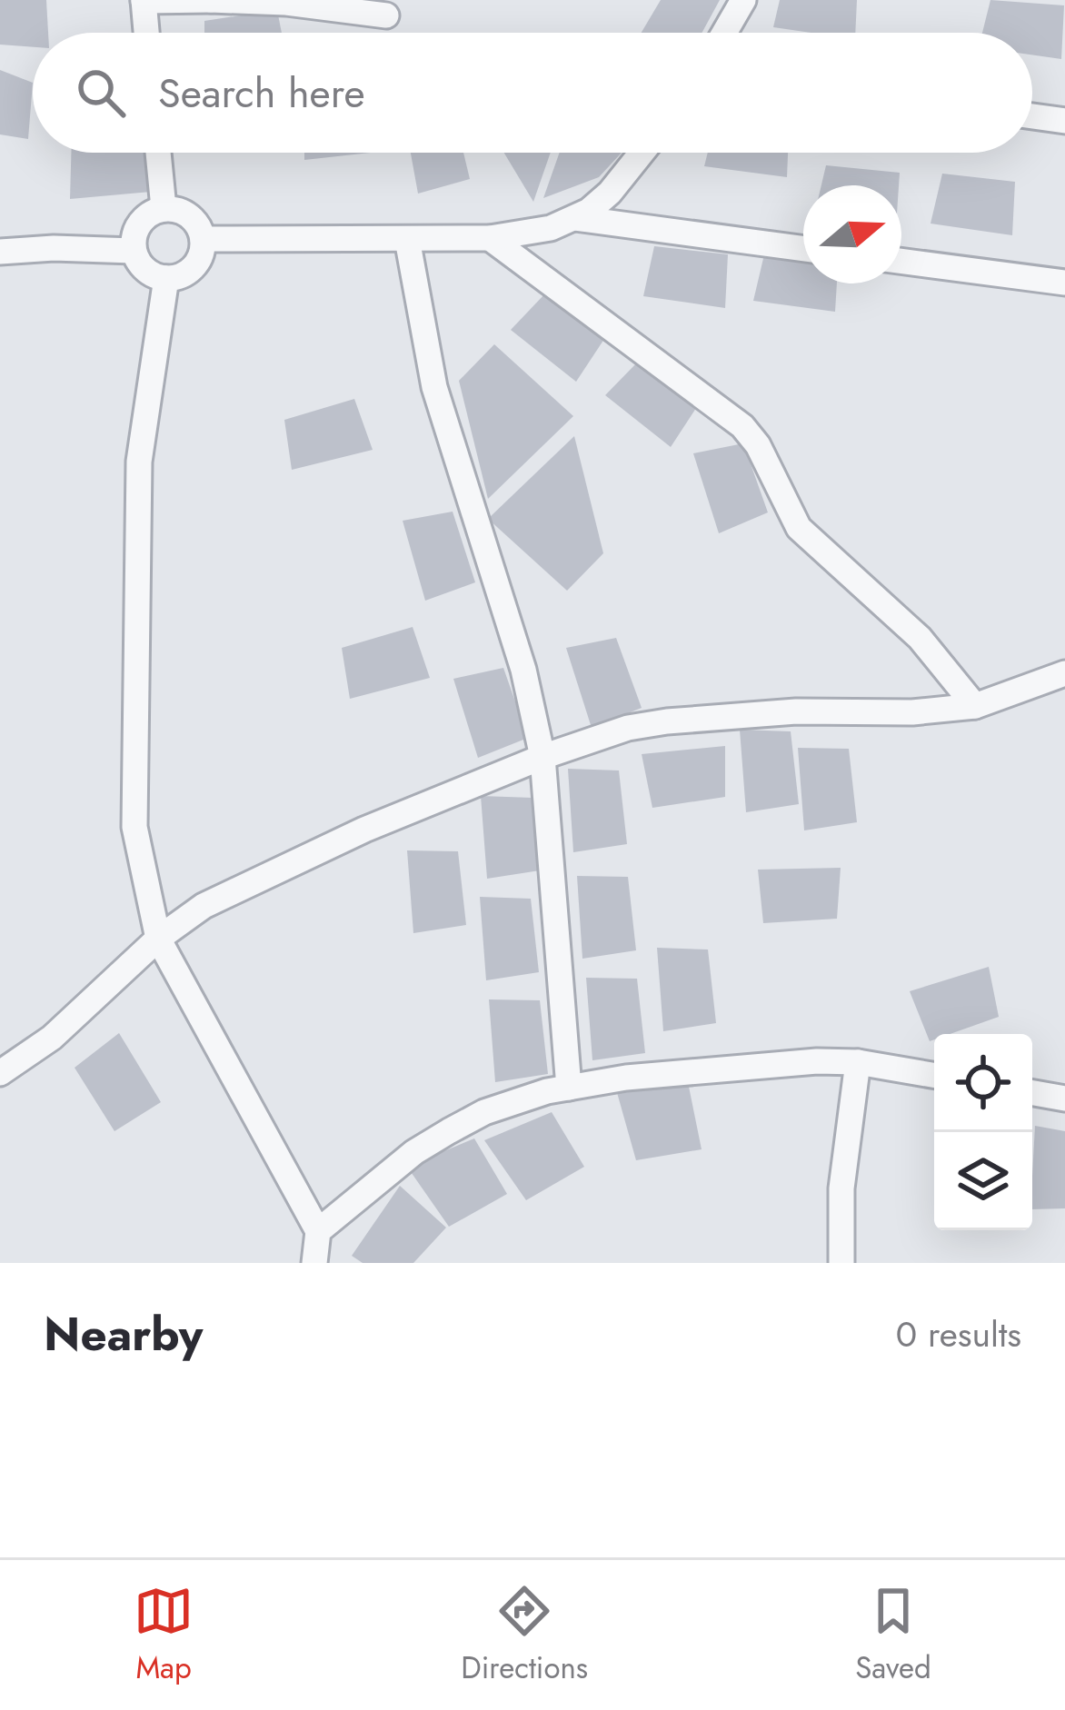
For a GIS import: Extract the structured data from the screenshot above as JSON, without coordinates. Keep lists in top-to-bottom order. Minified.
{"north":"right","page":{"search":"Search here","heading":["Nearby","0 results"],"nav":["Map","Directions","Saved"]}}
